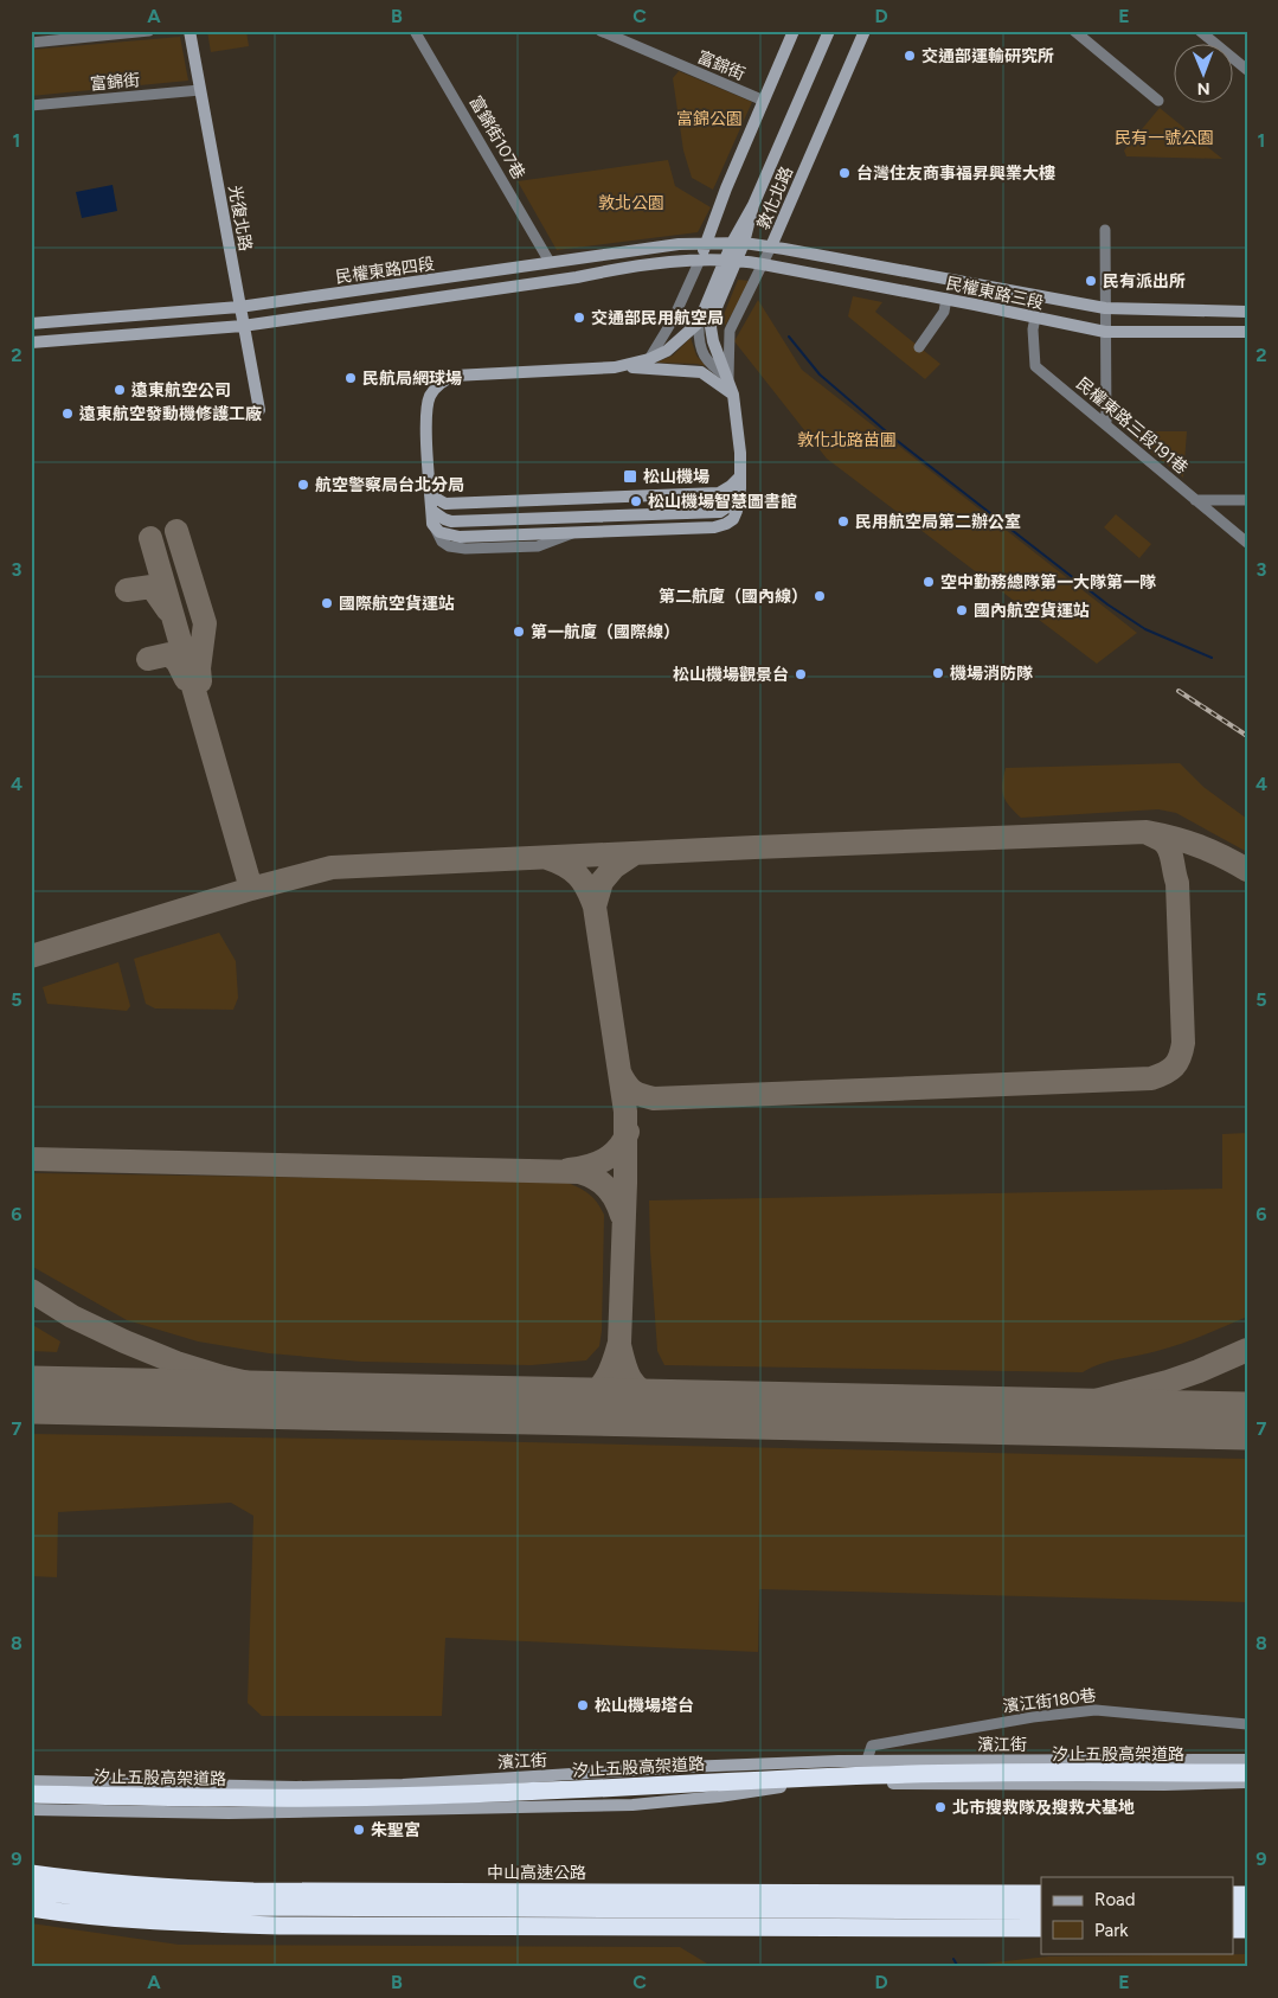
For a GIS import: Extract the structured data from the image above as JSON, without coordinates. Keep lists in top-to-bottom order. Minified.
{"streets":{"highway":["汐止五股高架道路","中山高速公路"],"main road":["敦化北路","光復北路","民權東路四段","民權東路三段","濱江街"],"street":["富錦街","富錦街107巷","民權東路三段191巷","濱江街180巷"]},"crossings":[["富錦街","光復北路"],["富錦街107巷","民權東路四段"],["敦化北路","民權東路四段"],["敦化北路","民權東路三段"],["光復北路","民權東路四段"],["民權東路四段","民權東路三段"],["民權東路三段","民權東路三段191巷"],["濱江街180巷","濱江街"]],"parks":["富錦公園","民有一號公園","敦北公園","敦化北路苗圃"],"places":{"other":["交通部運輸研究所","台灣住友商事福昇興業大樓","民有派出所","交通部民用航空局","民航局網球場","遠東航空公司","遠東航空發動機修護工廠","航空警察局台北分局","松山機場智慧圖書館","民用航空局第二辦公室","空中勤務總隊第一大隊第一隊","第二航廈（國內線）","國際航空貨運站","國內航空貨運站","第一航廈（國際線）","機場消防隊","松山機場觀景台","松山機場塔台","北市搜救隊及搜救犬基地","朱聖宮"],"transit":["松山機場"]},"legend":["Road","Park"],"north":"bottom","grid":{"columns":["A","B","C","D","E"],"rows":["1","2","3","4","5","6","7","8","9"]}}
